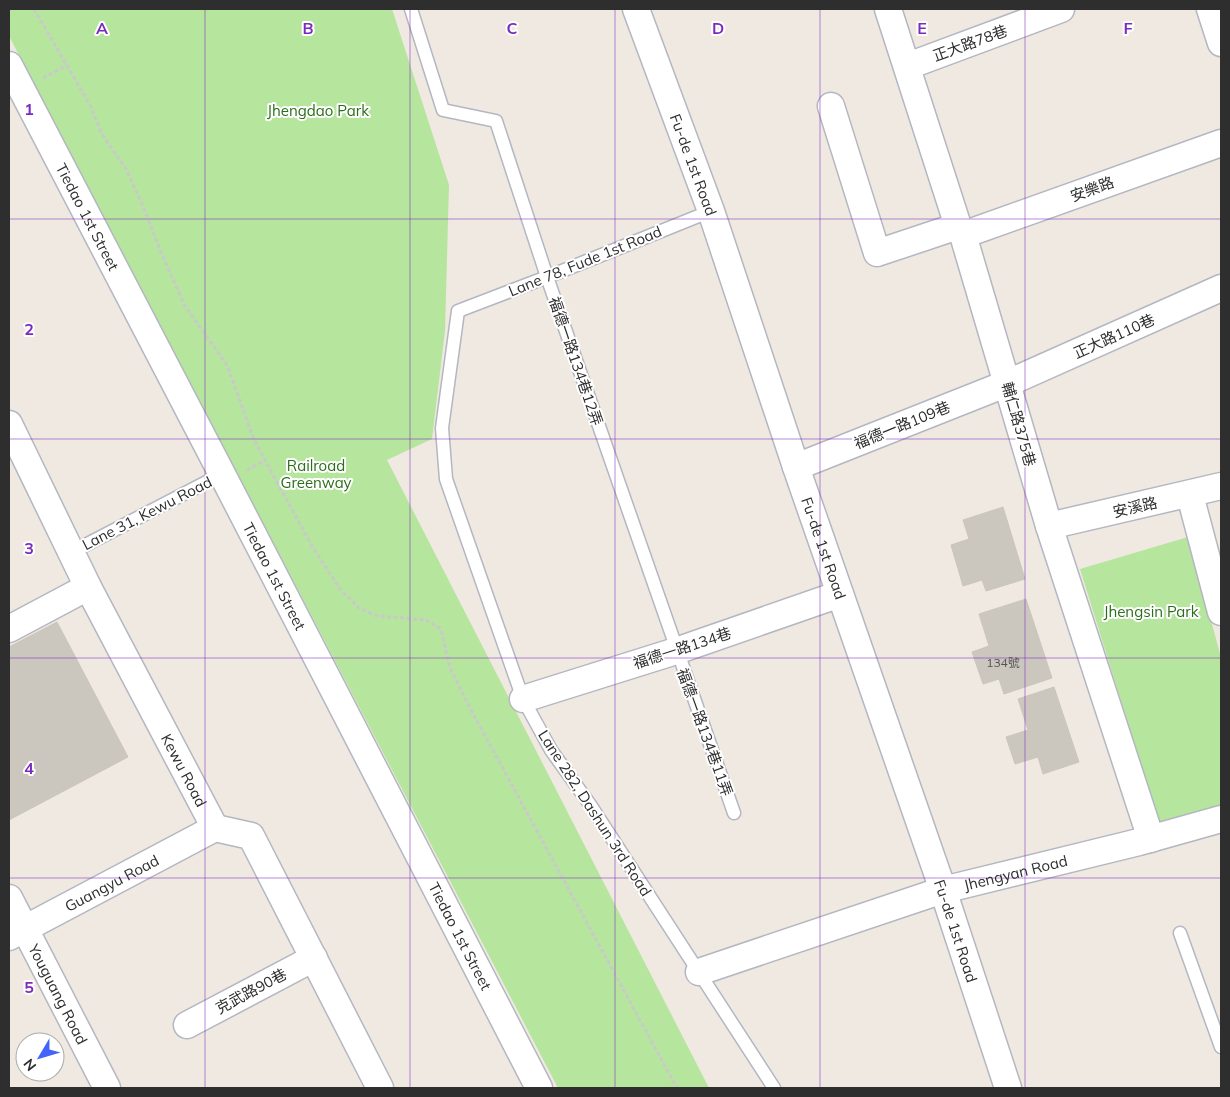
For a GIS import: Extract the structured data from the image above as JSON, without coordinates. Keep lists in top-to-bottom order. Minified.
{"streets":{"street":["正大路78巷","Fu-de 1st Road","安樂路","Tiedao 1st Street","正大路110巷","輔仁路375巷","福德一路109巷","安溪路","福德一路134巷","Kewu Road","Jhengyan Road","Guangyu Road","克武路90巷","Youguang Road"],"lane":["Lane 78, Fude 1st Road","福德一路134巷12弄","Lane 31, Kewu Road","福德一路134巷11弄","Lane 282, Dashun 3rd Road"]},"crossings":[["正大路78巷","輔仁路375巷"],["Fu-de 1st Road","Lane 78, Fude 1st Road"],["Fu-de 1st Road","福德一路109巷"],["Fu-de 1st Road","福德一路134巷"],["Fu-de 1st Road","Jhengyan Road"],["安樂路","輔仁路375巷"],["Tiedao 1st Street","Lane 31, Kewu Road"],["Lane 78, Fude 1st Road","福德一路134巷12弄"],["Lane 78, Fude 1st Road","Lane 282, Dashun 3rd Road"],["正大路110巷","輔仁路375巷"],["正大路110巷","福德一路109巷"],["福德一路134巷12弄","福德一路134巷"],["福德一路134巷12弄","福德一路134巷11弄"],["輔仁路375巷","福德一路109巷"],["輔仁路375巷","安溪路"],["輔仁路375巷","Jhengyan Road"],["Lane 31, Kewu Road","Kewu Road"],["福德一路134巷","福德一路134巷11弄"],["福德一路134巷","Lane 282, Dashun 3rd Road"],["Kewu Road","Guangyu Road"],["Lane 282, Dashun 3rd Road","Jhengyan Road"],["Guangyu Road","Youguang Road"]],"parks":["Jhengdao Park","Railroad Greenway","Jhengsin Park"],"house_numbers":["134號"],"north":"bottom left","grid":{"columns":["A","B","C","D","E","F"],"rows":["1","2","3","4","5"]}}
